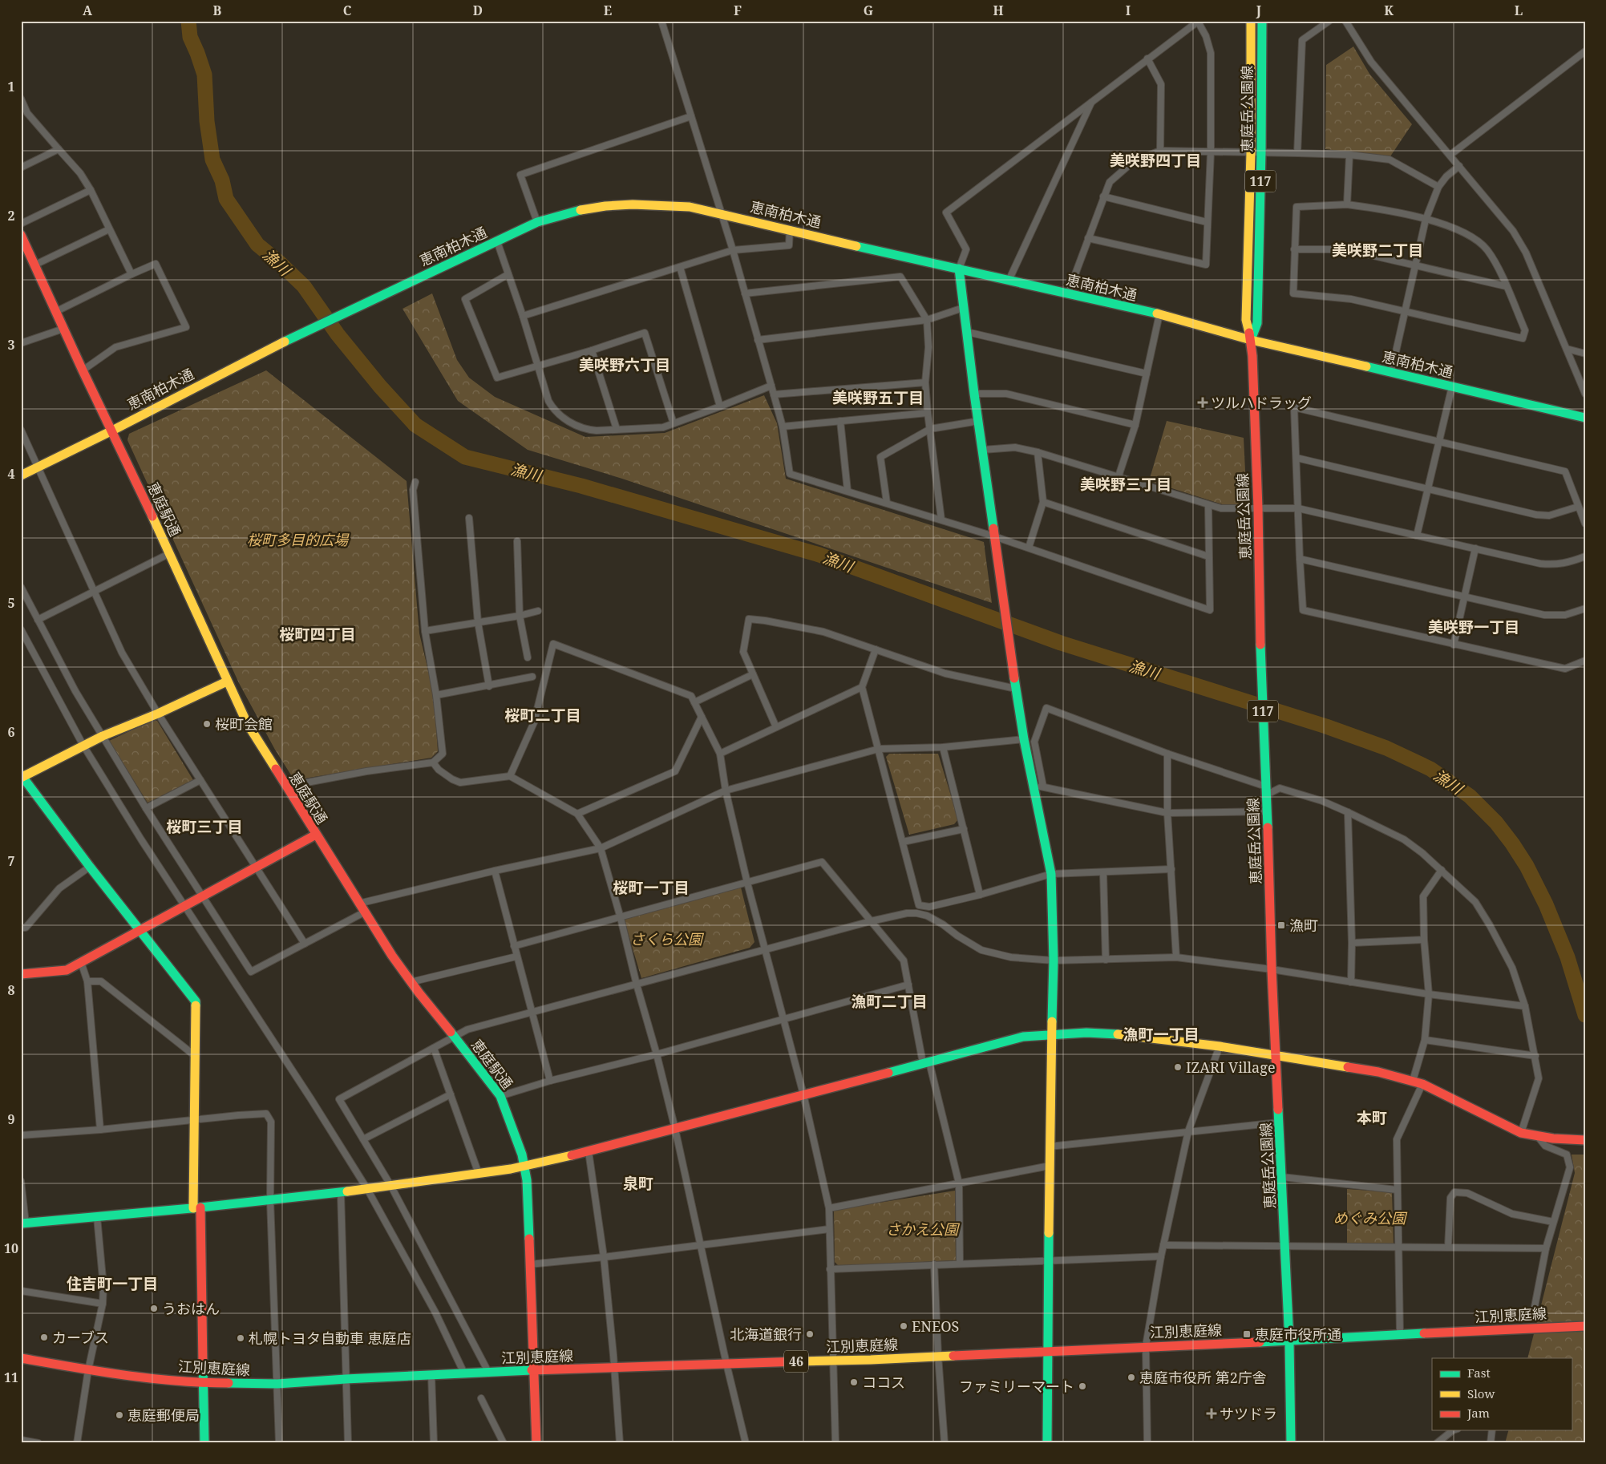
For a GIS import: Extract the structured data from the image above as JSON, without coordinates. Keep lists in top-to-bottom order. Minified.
{"streets":{"street":["恵庭岳公園線","117","恵南柏木通","恵庭駅通","江別恵庭線","46"]},"crossings":[["恵庭岳公園線","恵南柏木通"],["恵庭岳公園線","江別恵庭線"],["恵南柏木通","恵庭駅通"],["恵庭駅通","江別恵庭線"]],"districts":["美咲野四丁目","美咲野二丁目","美咲野六丁目","美咲野五丁目","美咲野三丁目","美咲野一丁目","桜町四丁目","桜町二丁目","桜町三丁目","桜町一丁目","漁町二丁目","漁町一丁目","本町","泉町","住吉町一丁目"],"water":["漁川"],"parks":["桜町多目的広場","さくら公園","めぐみ公園","さかえ公園"],"places":{"health":["ツルハドラッグ","サツドラ"],"other":["桜町会館","IZARI Village","うおはん","ENEOS","北海道銀行","カーブス","札幌トヨタ自動車 恵庭店","恵庭市役所 第2庁舎","ココス","ファミリーマート","恵庭郵便局"],"transit":["漁町","恵庭市役所通"]},"legend":["Fast","Slow","Jam"],"grid":{"columns":["A","B","C","D","E","F","G","H","I","J","K","L"],"rows":["1","2","3","4","5","6","7","8","9","10","11"]}}
